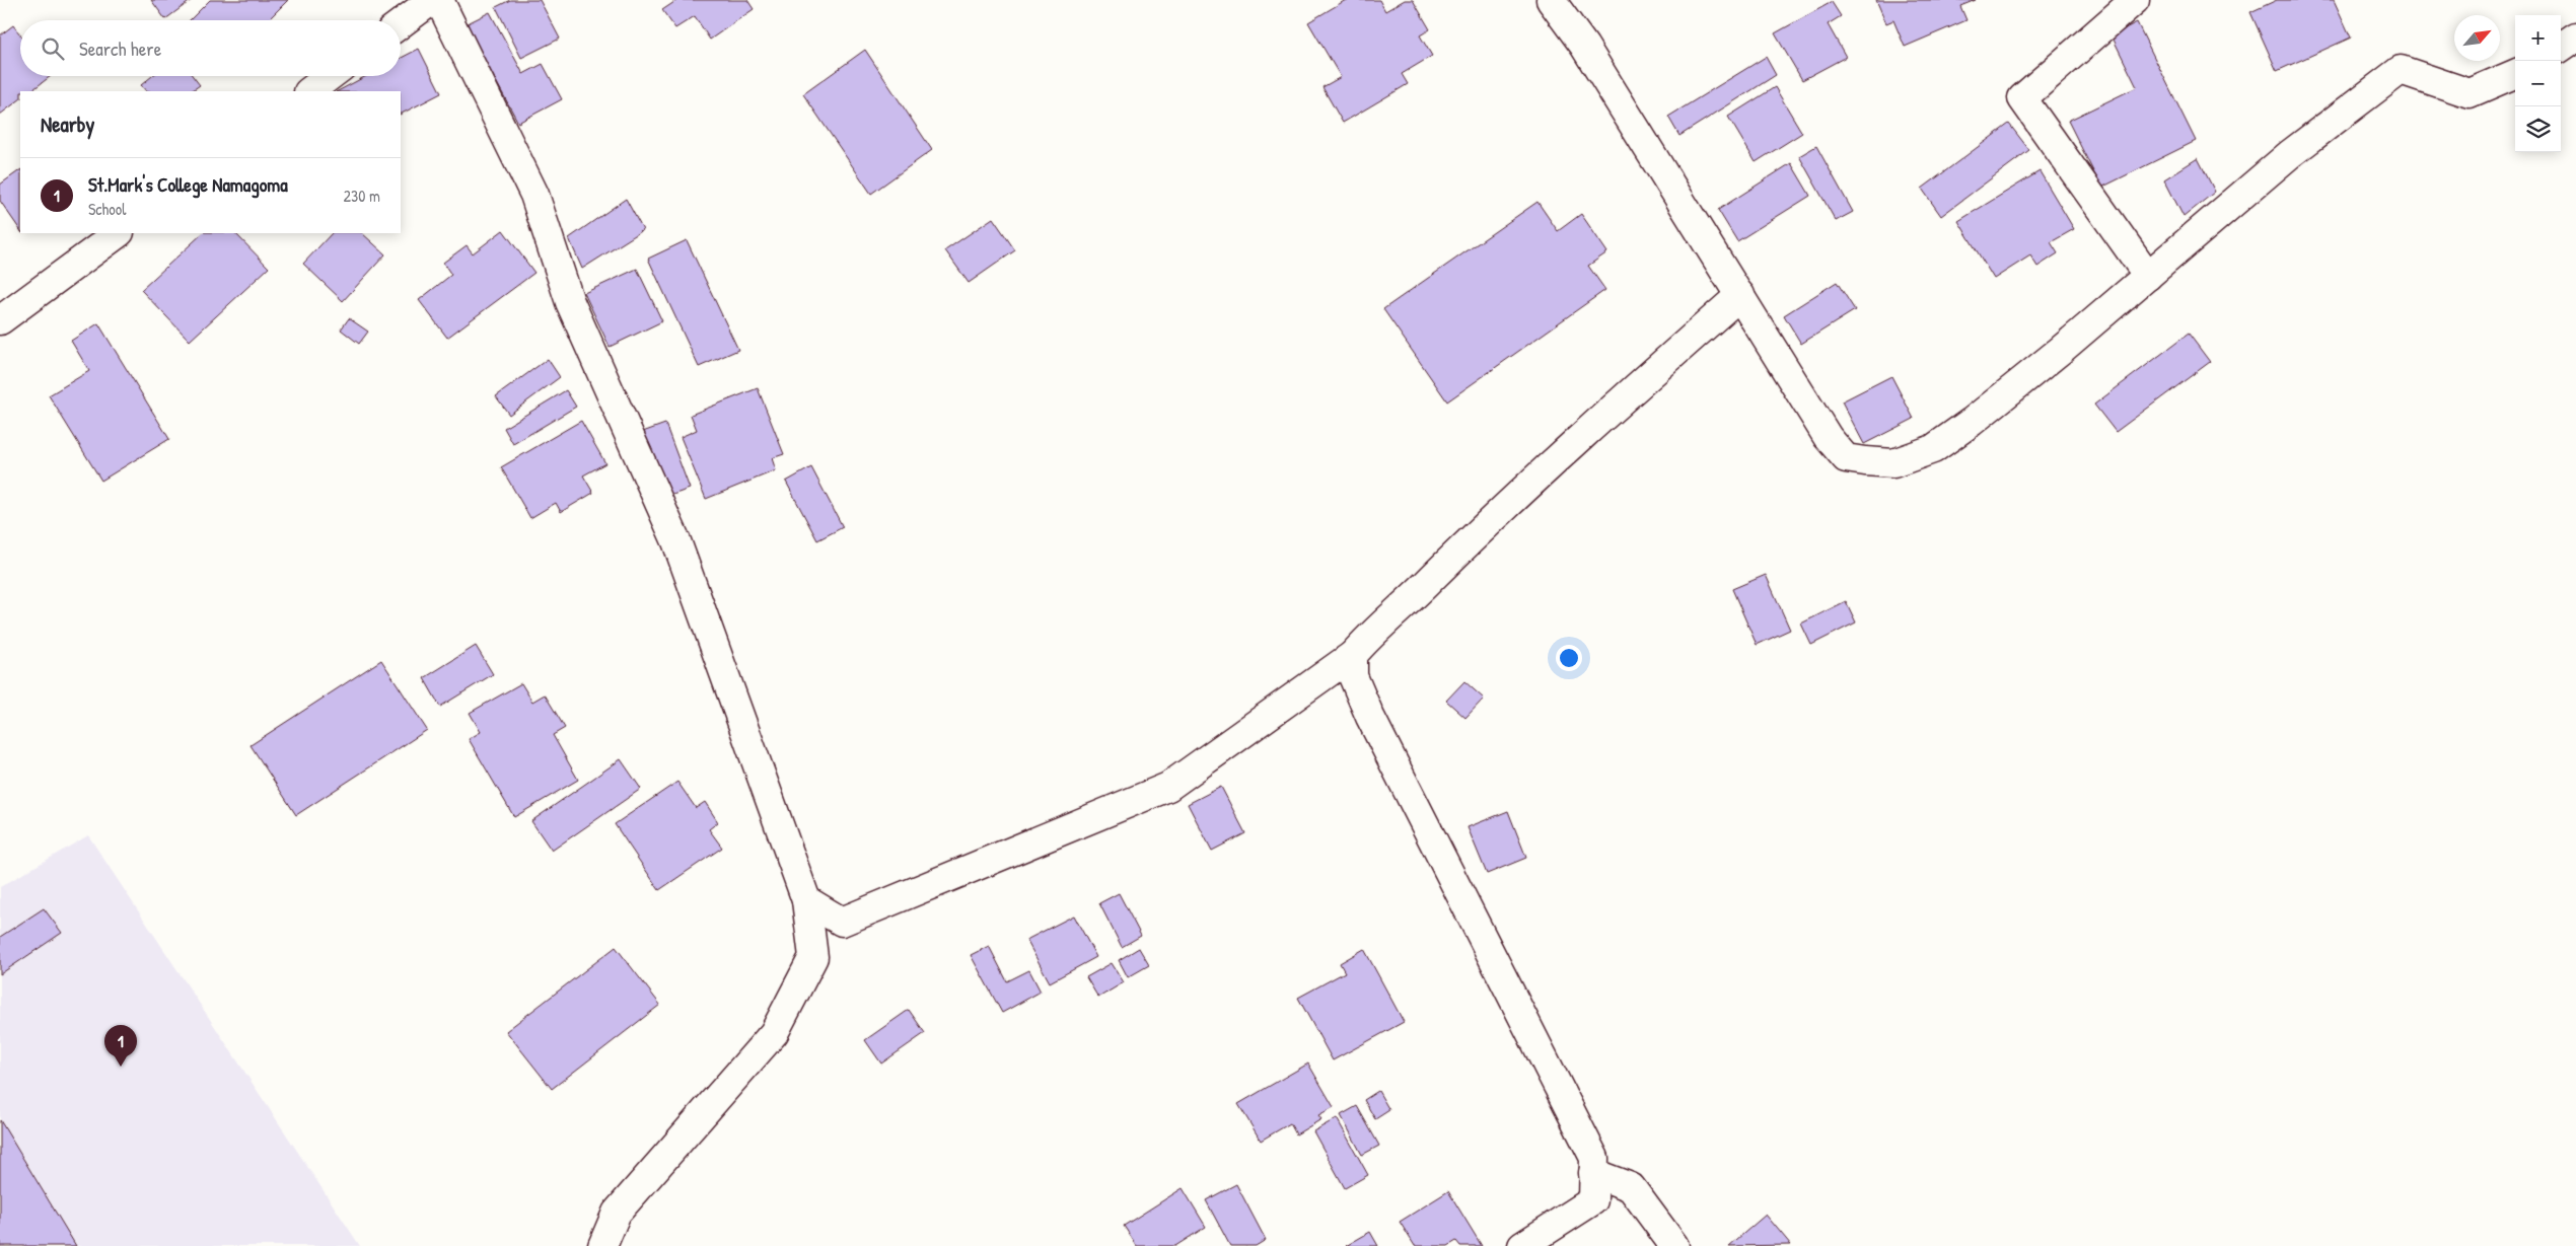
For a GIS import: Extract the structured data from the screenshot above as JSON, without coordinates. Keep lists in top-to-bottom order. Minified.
{"north":"top right","page":{"map_buttons":["+","−"],"search":"Search here","heading":"Nearby","list":[{"mark":"1","name":"St.Mark's College Namagoma","note":"School","value":"230 m"}],"pins":"1"}}
